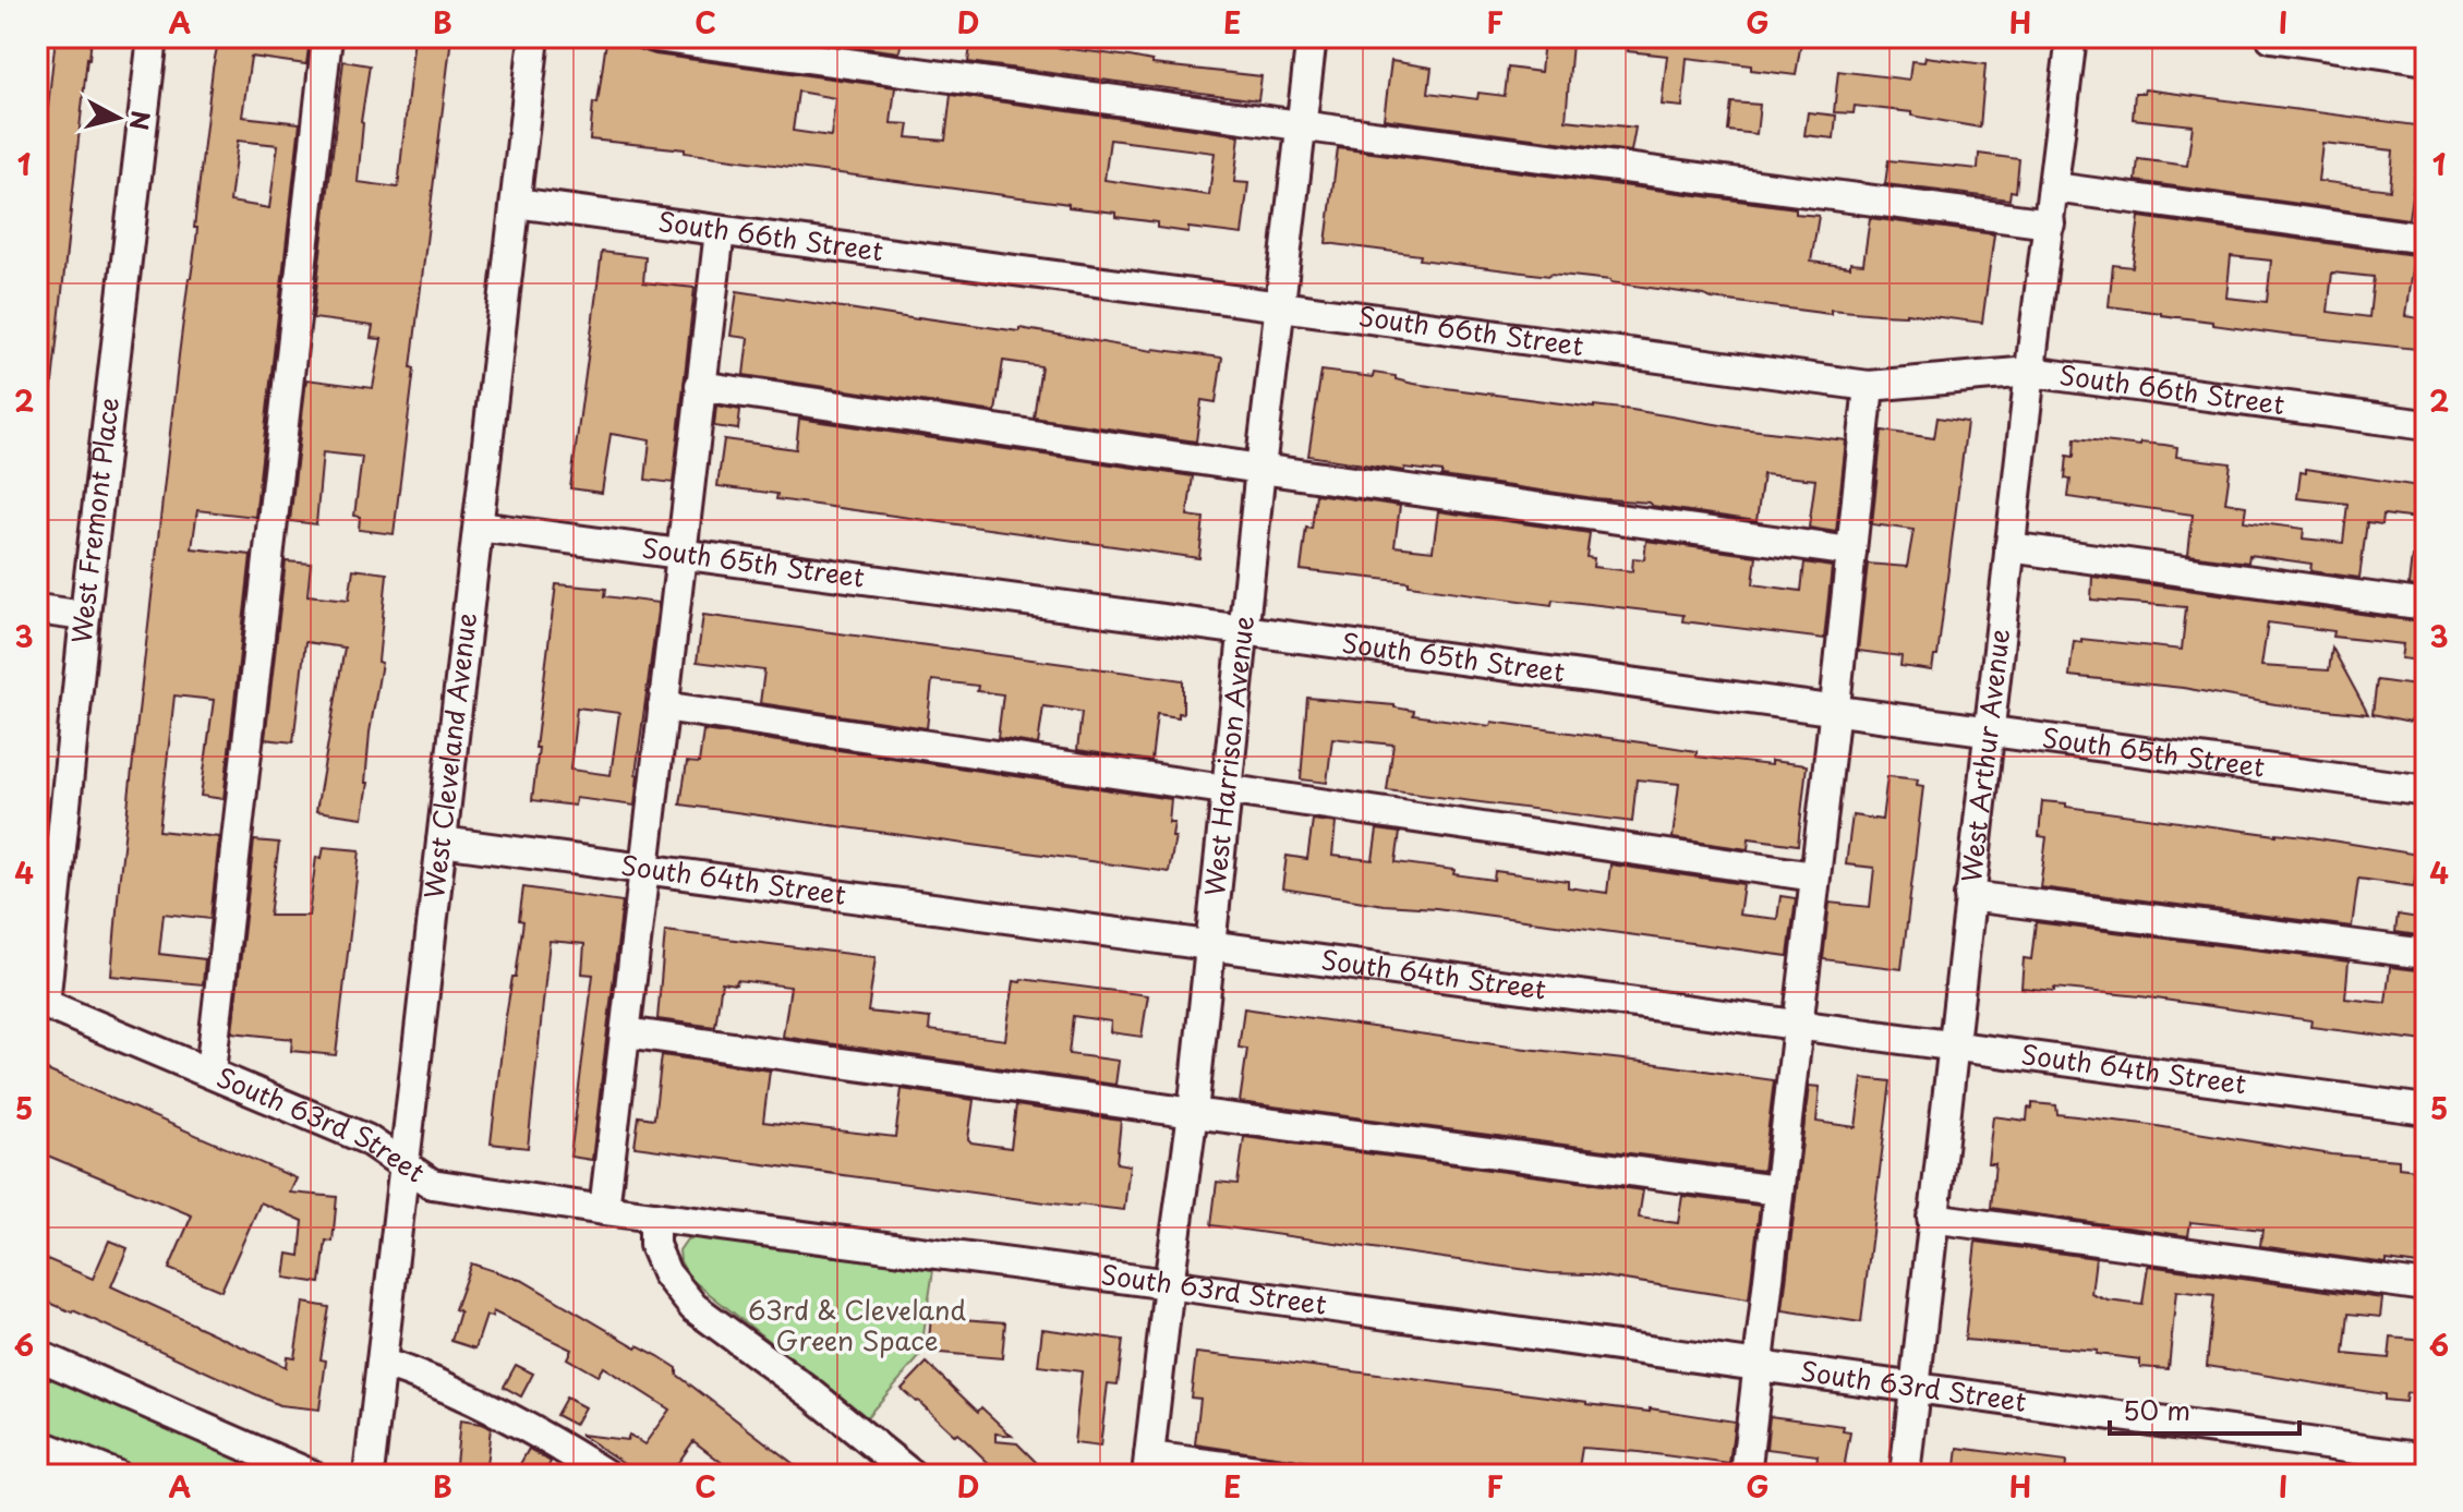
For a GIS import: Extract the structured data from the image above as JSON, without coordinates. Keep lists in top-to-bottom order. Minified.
{"streets":{"street":["South 66th Street","West Fremont Place","South 65th Street","West Arthur Avenue","West Cleveland Avenue","West Harrison Avenue","South 64th Street","South 63rd Street"]},"crossings":[["South 66th Street","West Arthur Avenue"],["South 66th Street","West Cleveland Avenue"],["South 66th Street","West Harrison Avenue"],["West Fremont Place","South 63rd Street"],["South 65th Street","West Arthur Avenue"],["South 65th Street","West Cleveland Avenue"],["South 65th Street","West Harrison Avenue"],["West Arthur Avenue","South 64th Street"],["West Arthur Avenue","South 63rd Street"],["West Cleveland Avenue","South 64th Street"],["West Cleveland Avenue","South 63rd Street"],["West Harrison Avenue","South 64th Street"],["West Harrison Avenue","South 63rd Street"]],"parks":["63rd & Cleveland Green Space"],"scale_bar":"50 m","north":"right","grid":{"columns":["A","B","C","D","E","F","G","H","I"],"rows":["1","2","3","4","5","6"]}}
